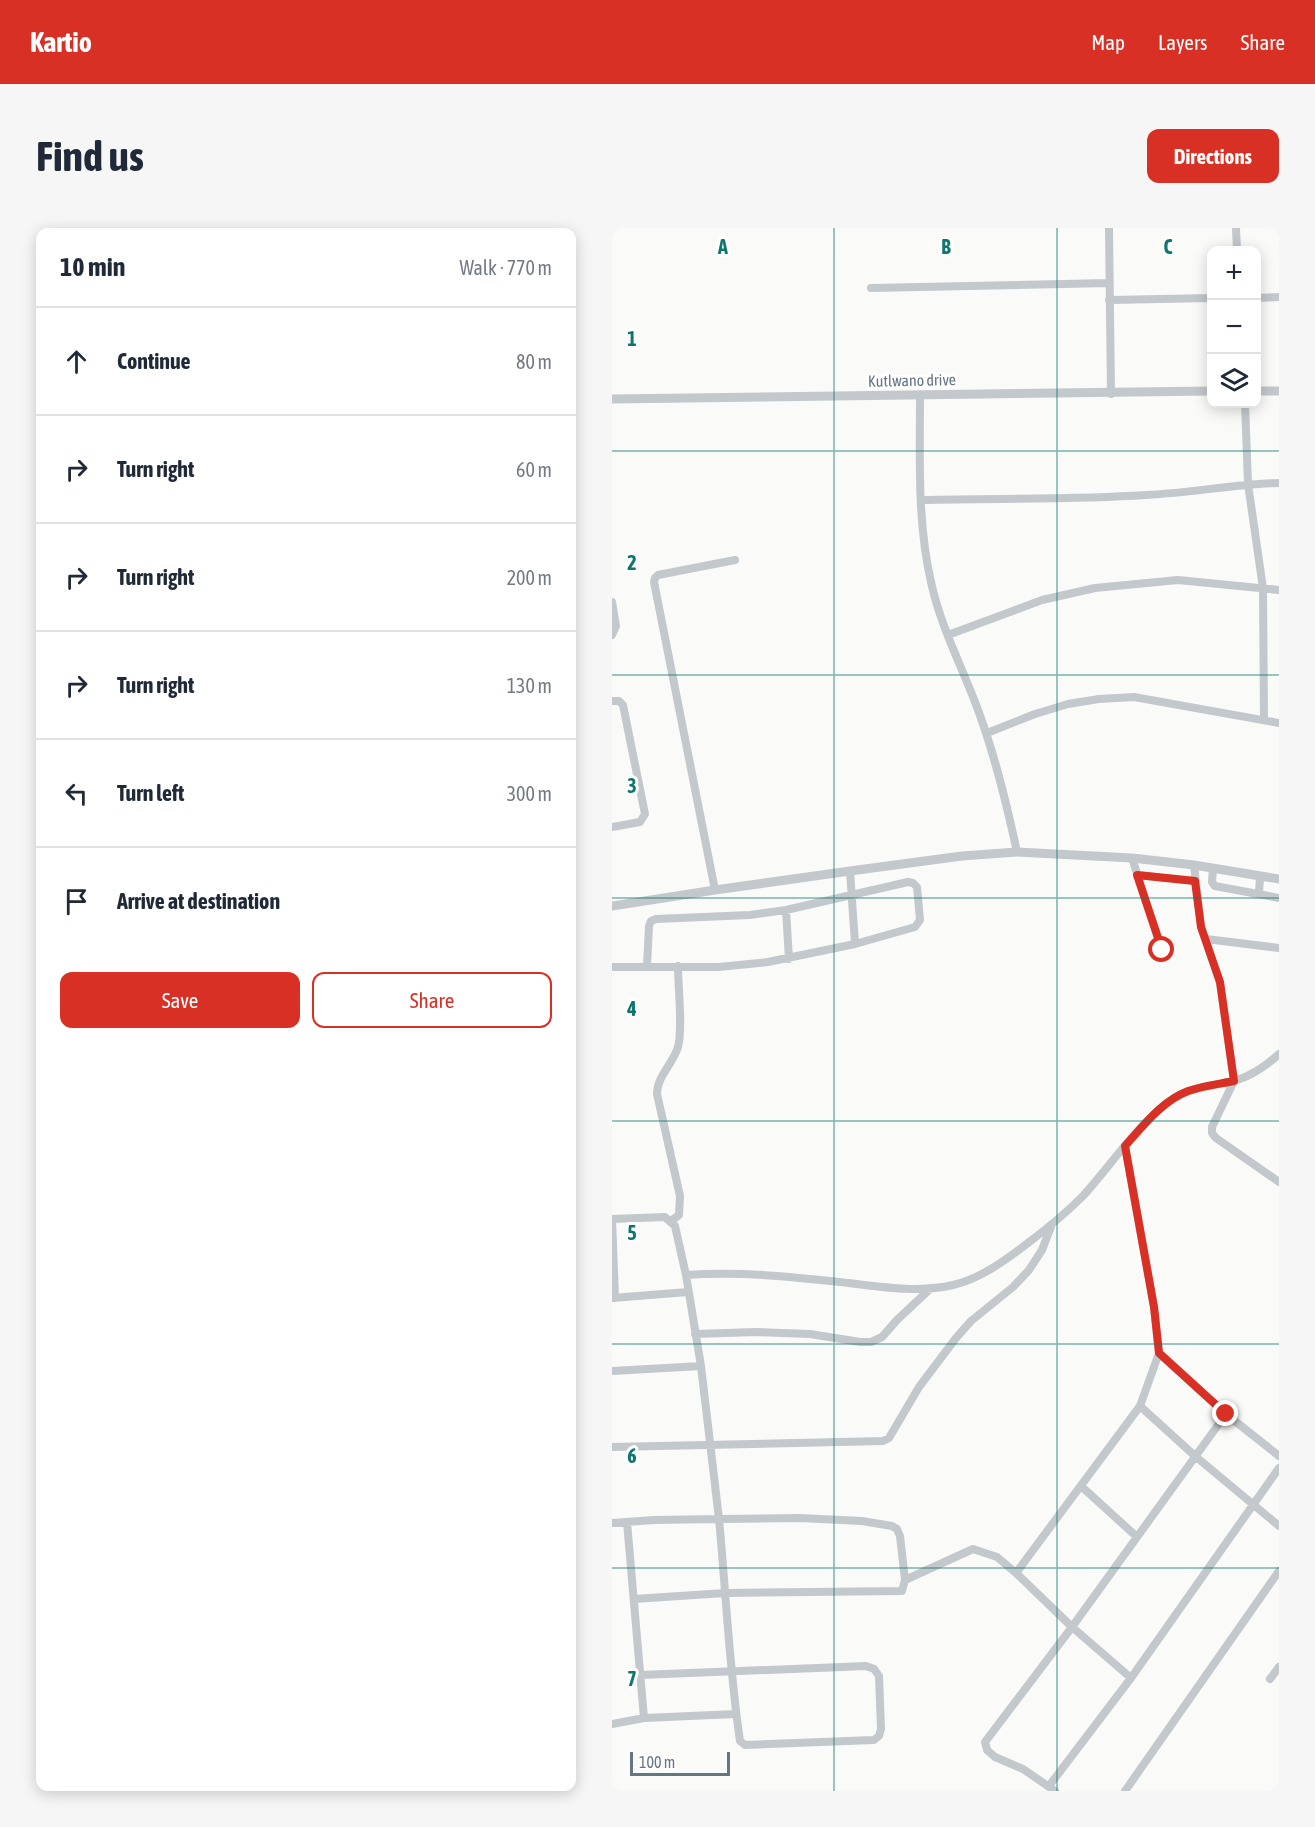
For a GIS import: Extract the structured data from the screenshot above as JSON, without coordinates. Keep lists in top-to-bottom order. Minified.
{"streets":{"street":["Kutlwano drive"]},"scale_bar":"100 m","page":{"header":"Kartio","nav":["Map","Layers","Share"],"buttons":["Directions",["Save","Share"]],"title":"Find us","heading":["10 min","Walk · 770 m"],"map_buttons":["+","−"],"list":[["Continue","80 m"],["Turn right","60 m"],["Turn right","200 m"],["Turn right","130 m"],["Turn left","300 m"],"Arrive at destination"],"scale":"100 m"},"grid":{"columns":["A","B","C"],"rows":["1","2","3","4","5","6","7"]}}
